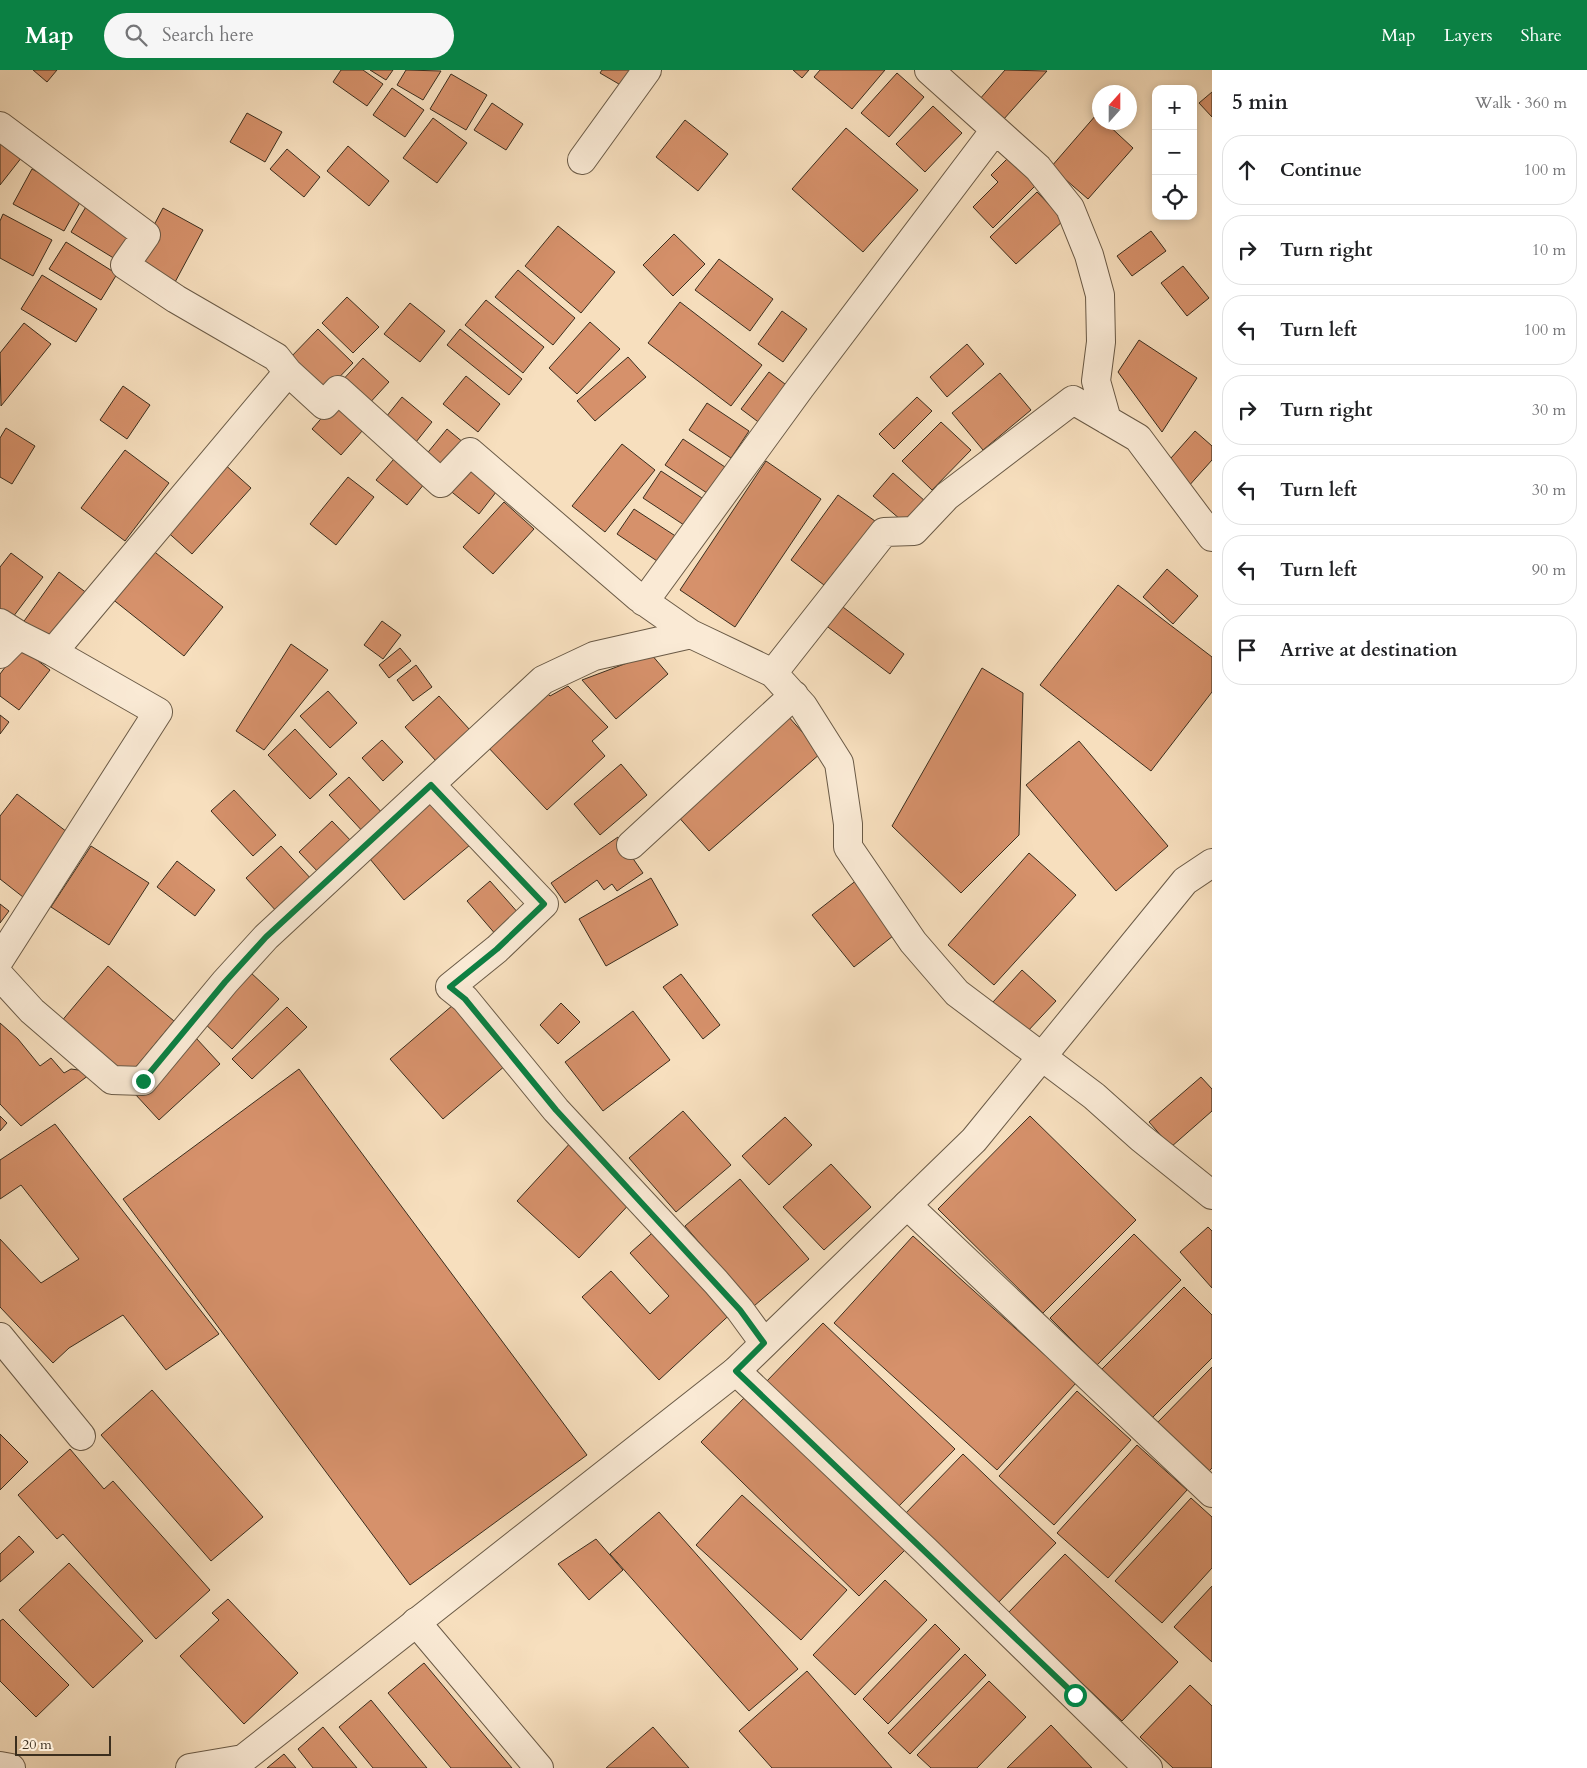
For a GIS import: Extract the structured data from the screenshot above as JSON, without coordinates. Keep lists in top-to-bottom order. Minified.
{"scale_bar":"20 m","north":"top","page":{"header":"Map","search":"Search here","nav":["Map","Layers","Share"],"heading":["5 min","Walk · 360 m"],"map_buttons":["+","−"],"list":[["Continue","100 m"],["Turn right","10 m"],["Turn left","100 m"],["Turn right","30 m"],["Turn left","30 m"],["Turn left","90 m"],"Arrive at destination"],"scale":"20 m"}}
